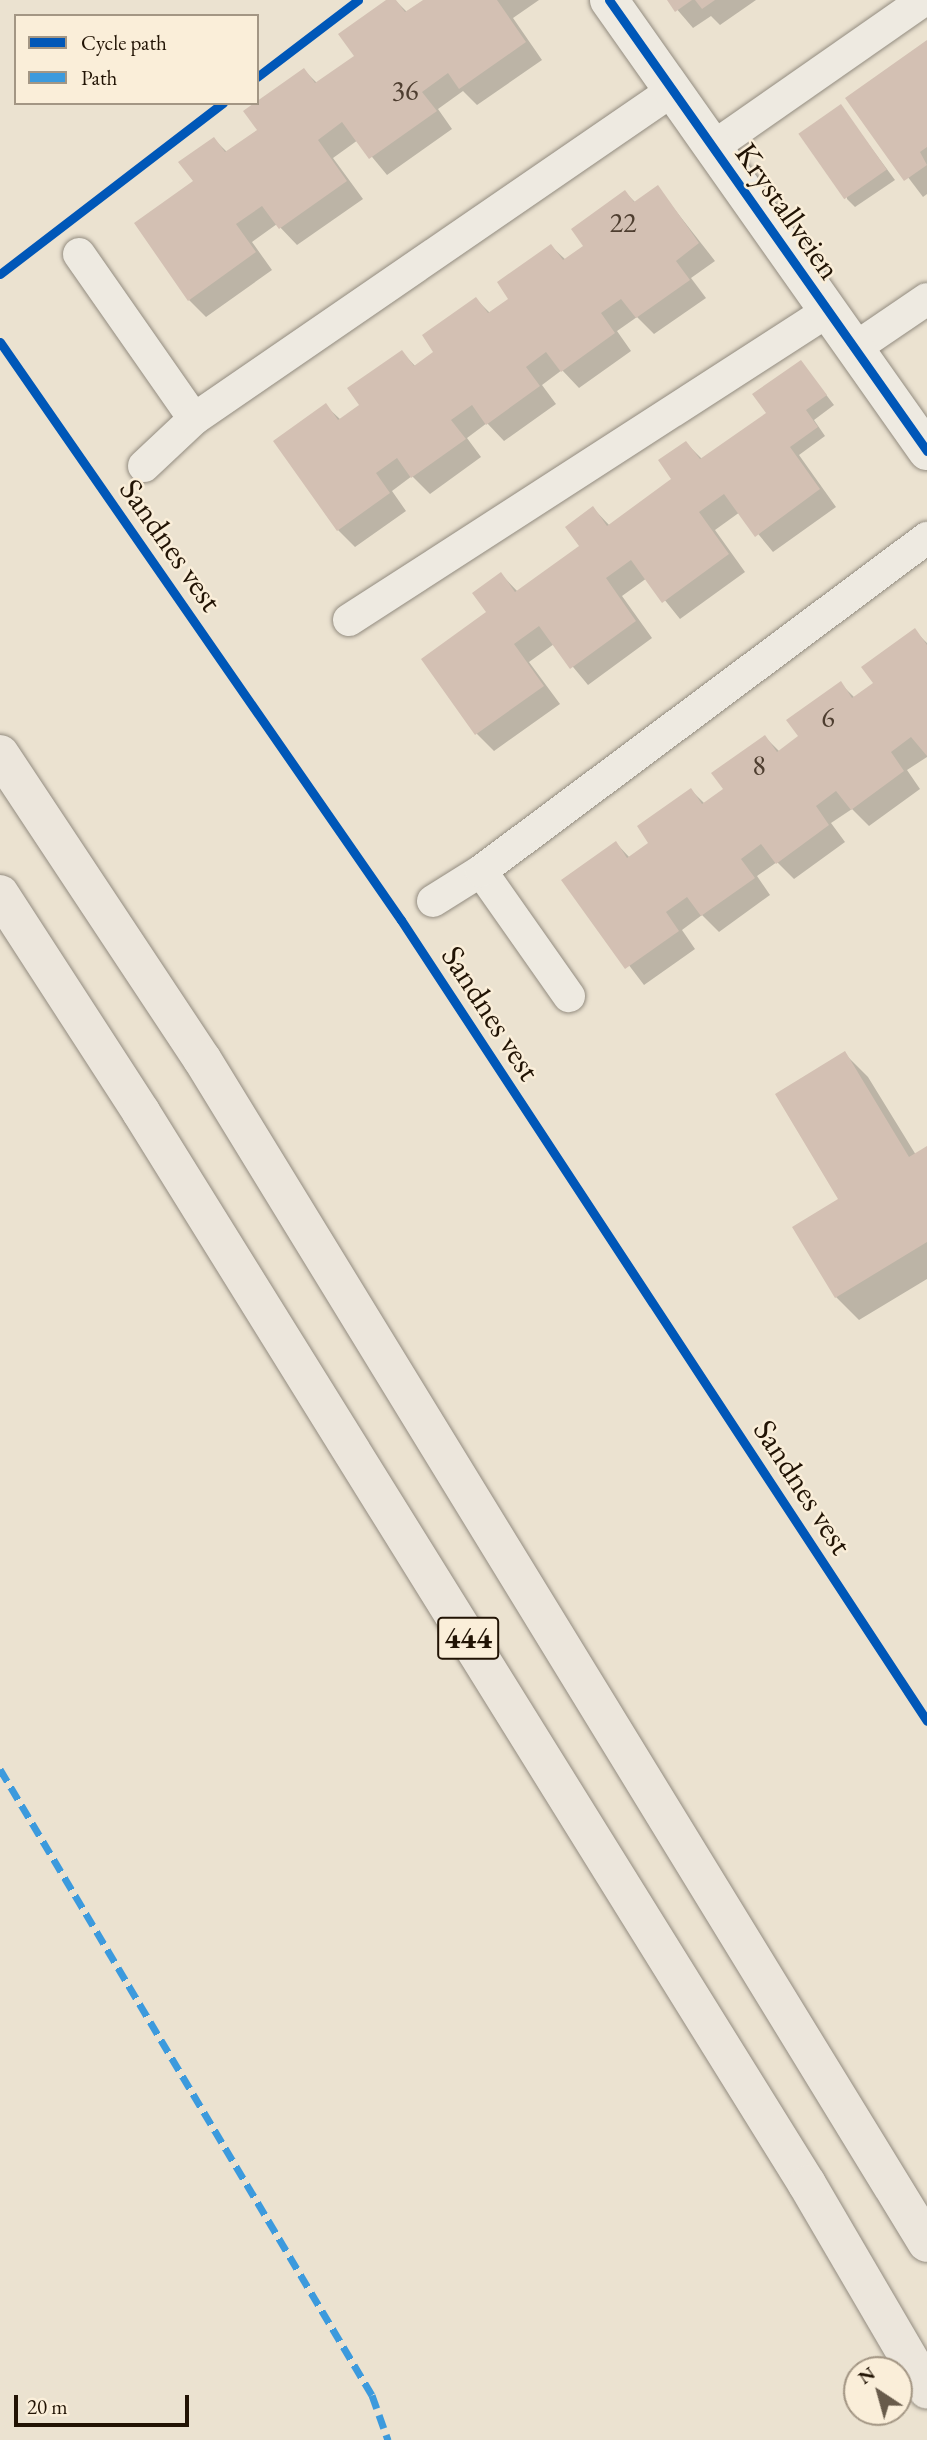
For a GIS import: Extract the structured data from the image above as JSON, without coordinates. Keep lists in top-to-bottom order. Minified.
{"streets":{"highway":["444"],"street":["Krystallveien"],"cycle path":["Sandnes vest"]},"house_numbers":["36","22","6","8"],"legend":["Cycle path","Path"],"scale_bar":"20 m","north":"top left"}
